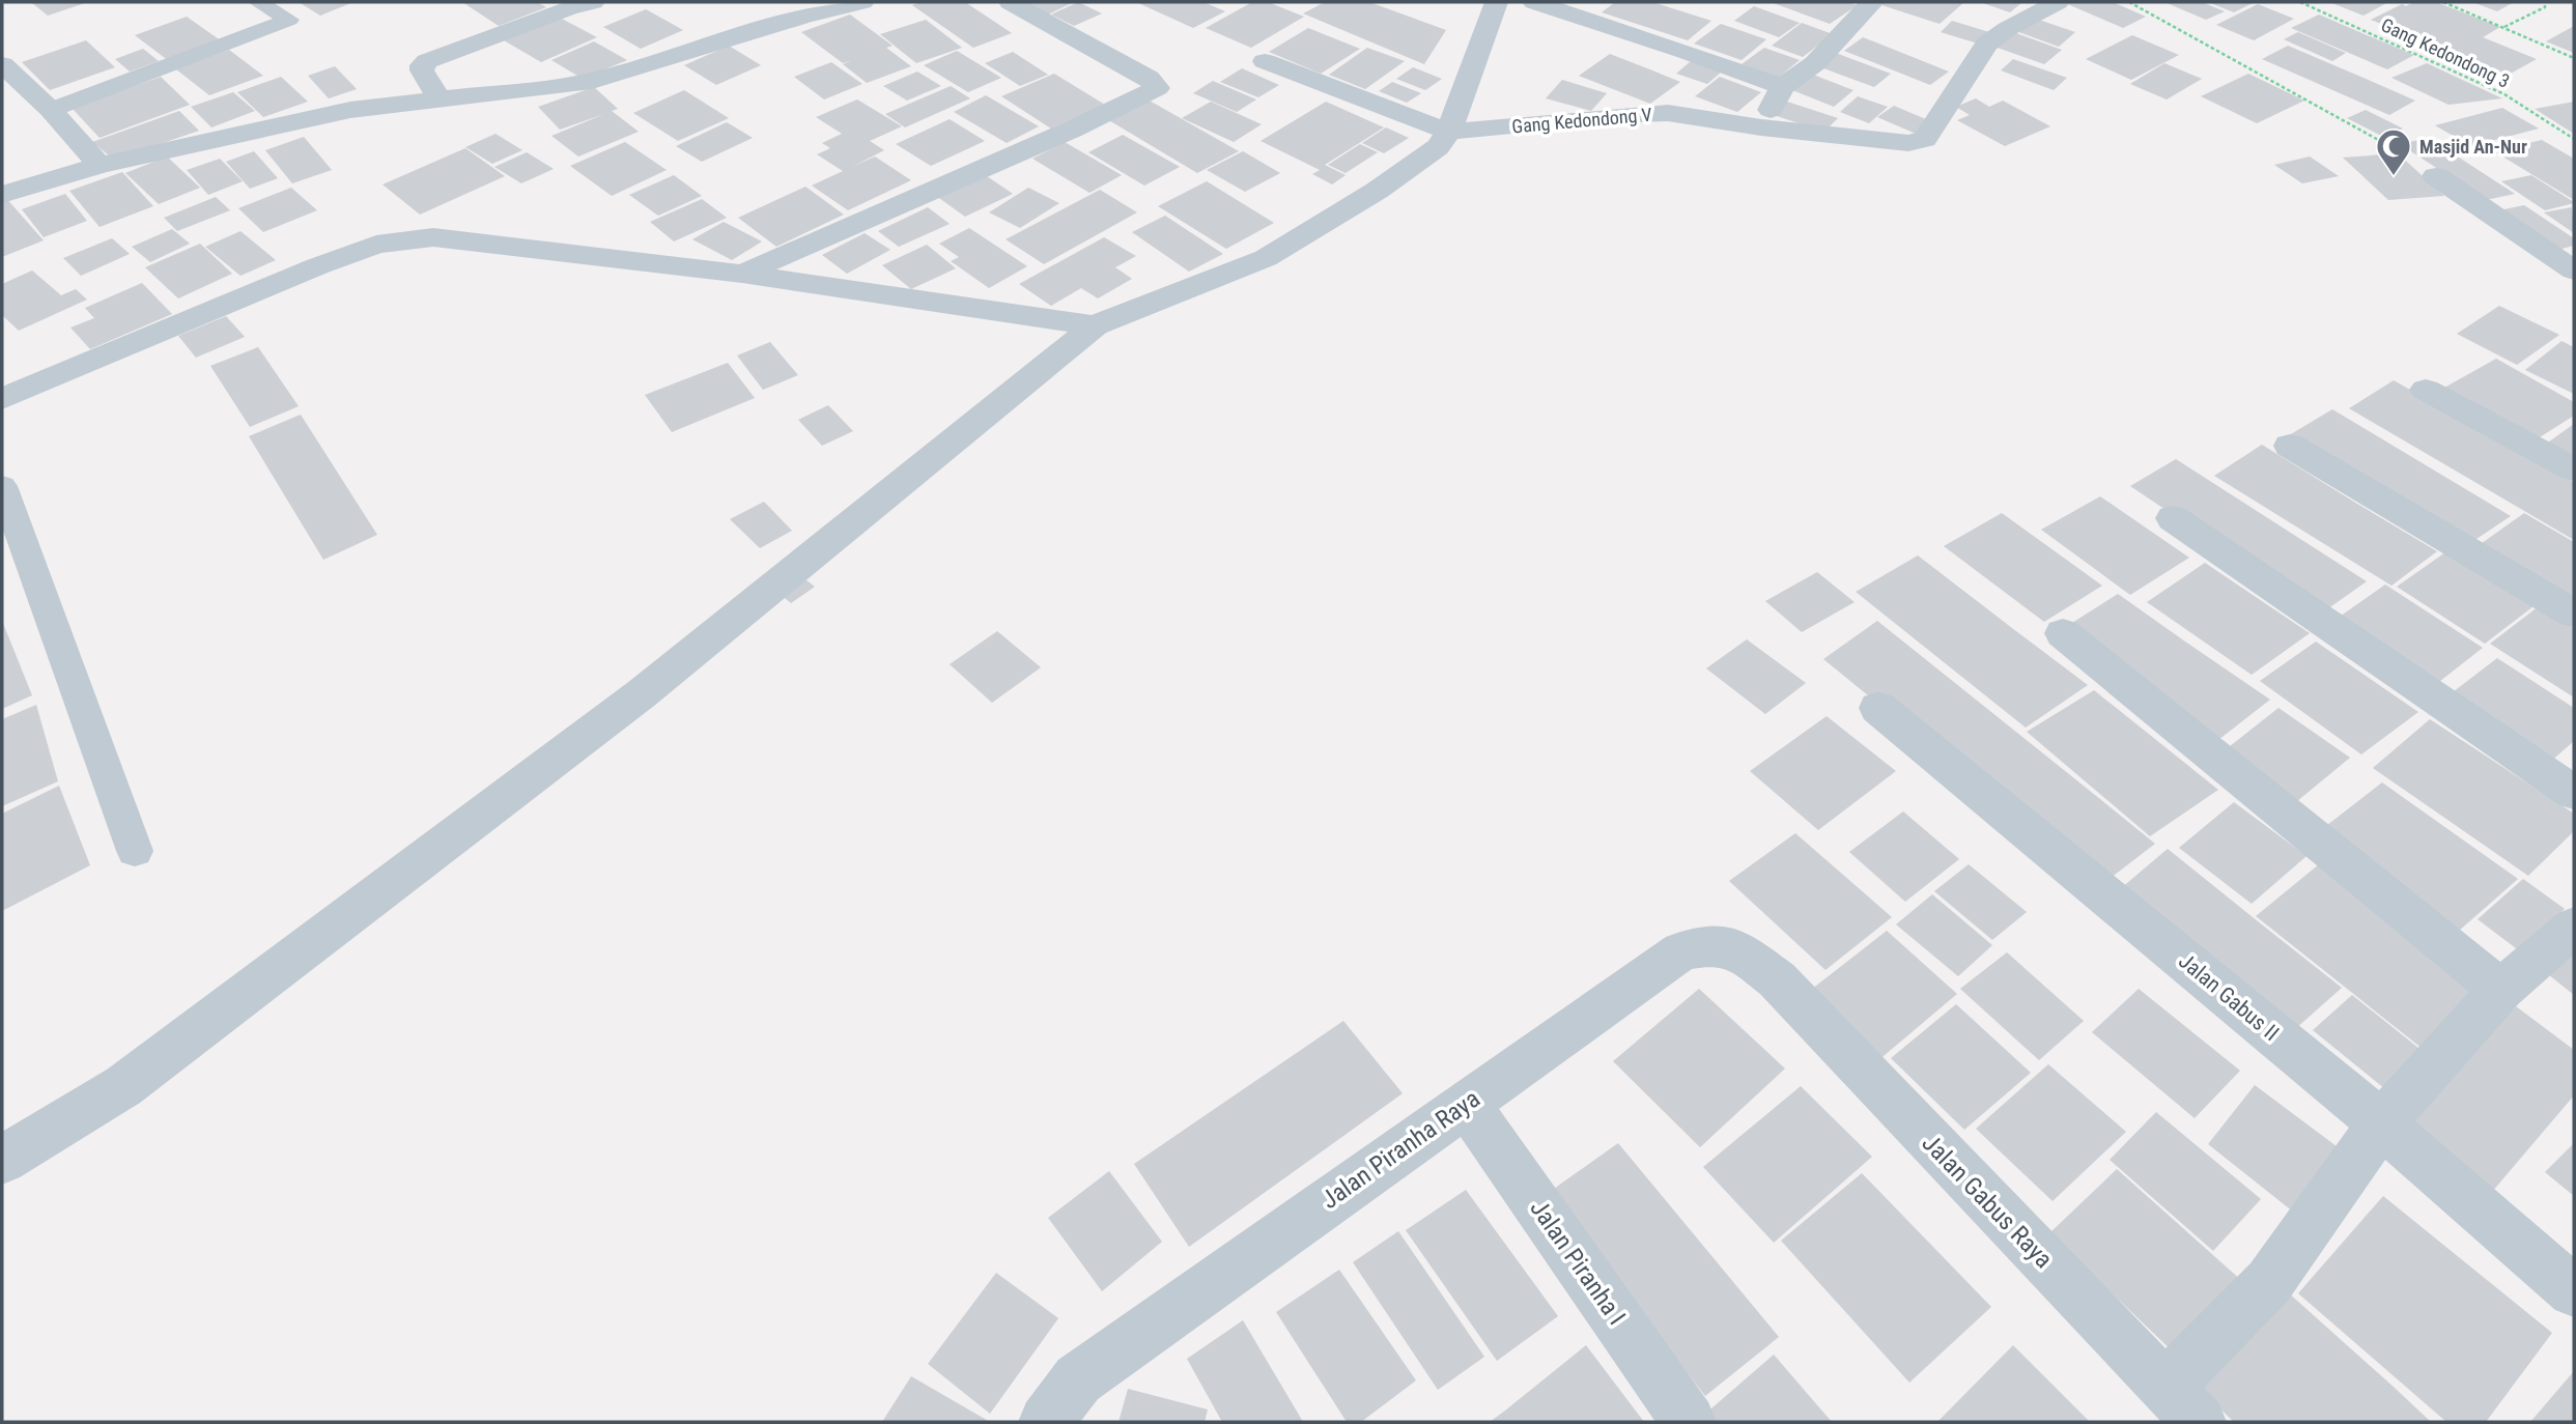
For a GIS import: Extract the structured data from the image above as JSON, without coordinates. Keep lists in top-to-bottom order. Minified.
{"streets":{"street":["Gang Kedondong V","Jalan Gabus II","Jalan Piranha Raya","Jalan Gabus Raya","Jalan Piranha I"],"path":["Gang Kedondong 3"]},"crossings":[["Jalan Piranha Raya","Jalan Gabus Raya"],["Jalan Piranha Raya","Jalan Piranha I"]],"places":{"mosque":["Masjid An-Nur"]}}
